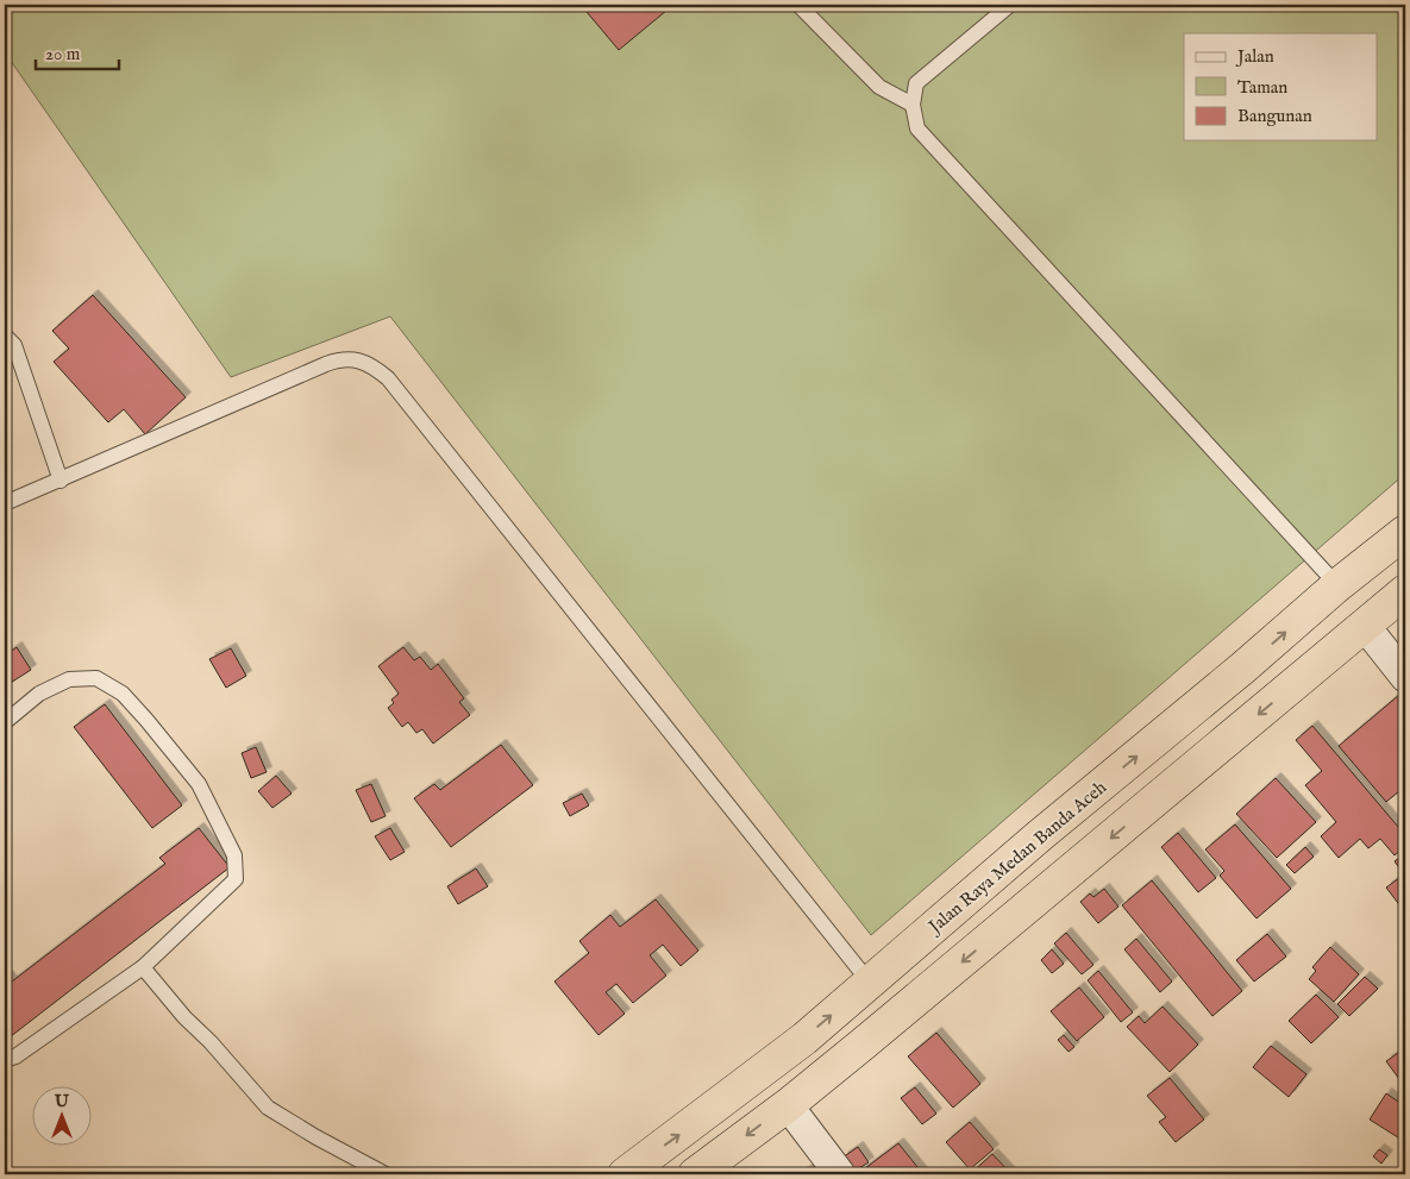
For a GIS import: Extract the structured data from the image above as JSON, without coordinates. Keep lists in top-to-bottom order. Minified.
{"streets":{"highway":["Jalan Raya Medan Banda Aceh"]},"legend":["Jalan","Taman","Bangunan"],"scale_bar":"20 m","north":"top"}
